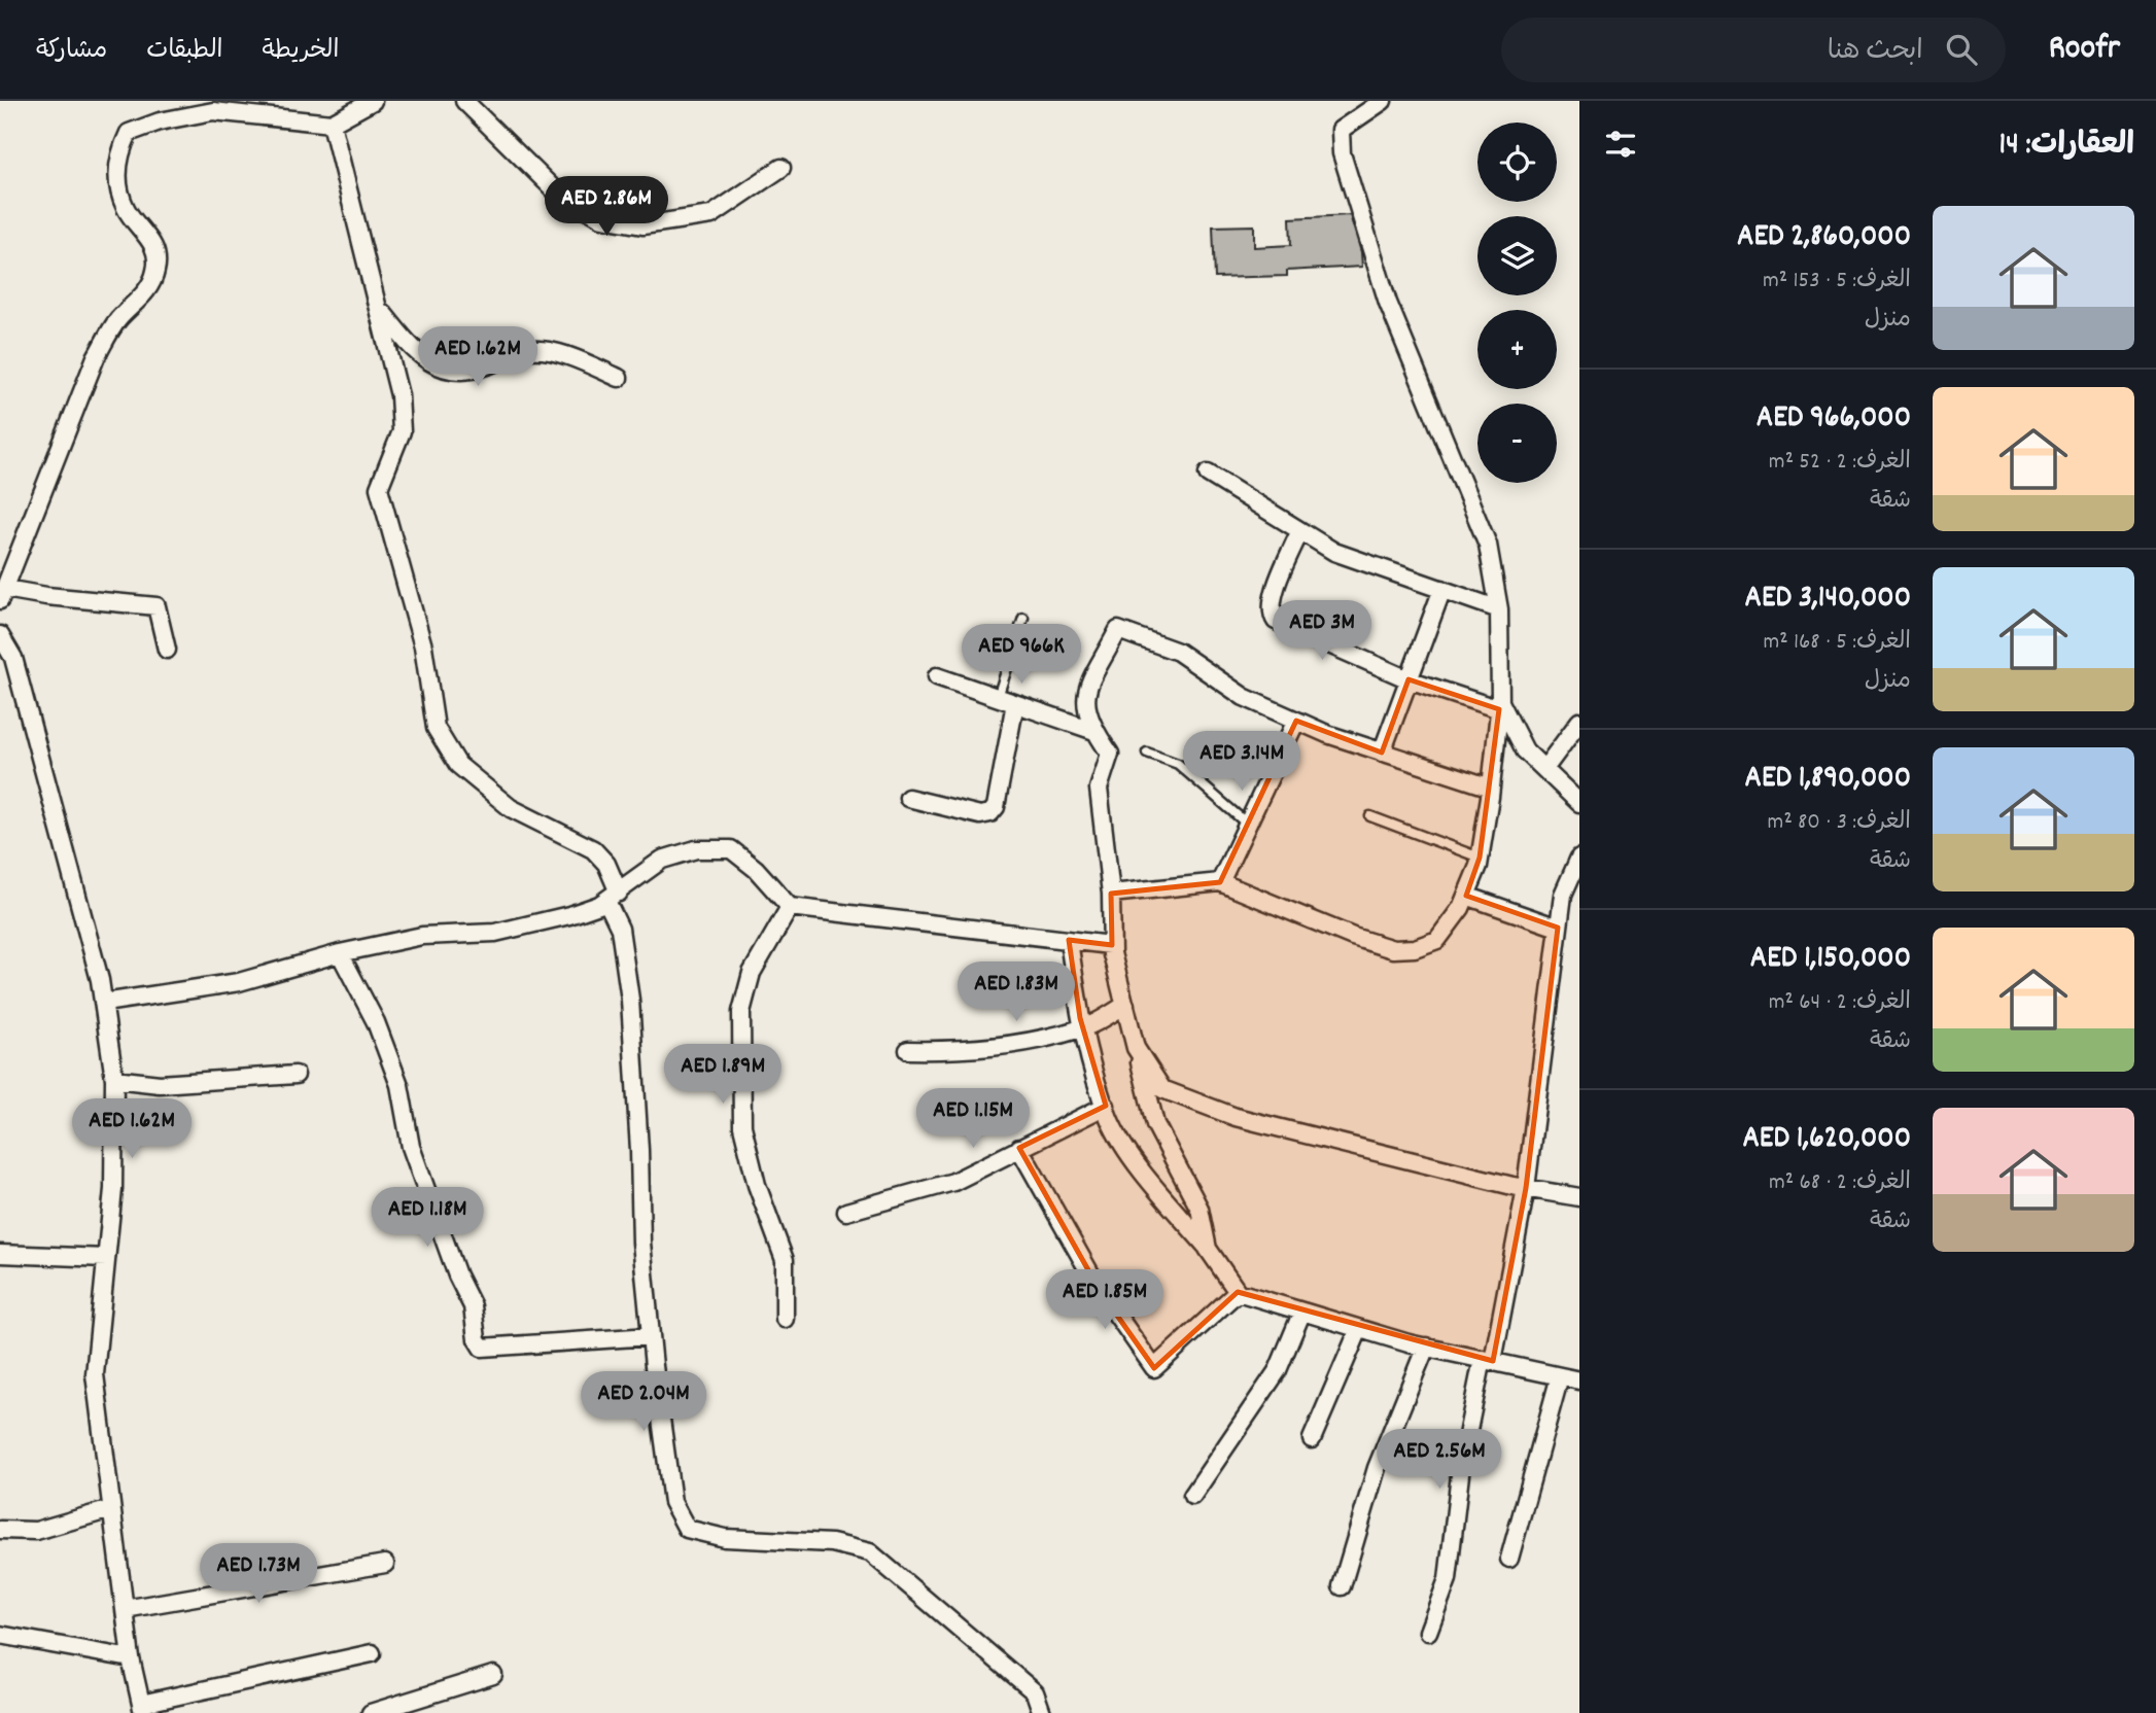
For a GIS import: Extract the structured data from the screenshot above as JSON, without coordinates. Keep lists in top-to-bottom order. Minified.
{"page":{"header":"Roofr","search":"ابحث هنا","nav":["الخريطة","الطبقات","مشاركة"],"heading":"العقارات: 14","map_buttons":["+","−"],"price":["AED 2.86M","AED 1.62M","AED 3M","AED 966K","AED 3.14M","AED 1.83M","AED 1.89M","AED 1.15M","AED 1.62M","AED 1.18M","AED 1.85M","AED 2.04M","AED 2.56M","AED 1.73M"],"list":[{"name":"AED 2,860,000","note":"الغرف: 5 · 153 m² · منزل"},{"name":"AED 966,000","note":"الغرف: 2 · 52 m² · شقة"},{"name":"AED 3,140,000","note":"الغرف: 5 · 168 m² · منزل"},{"name":"AED 1,890,000","note":"الغرف: 3 · 80 m² · شقة"},{"name":"AED 1,150,000","note":"الغرف: 2 · 64 m² · شقة"},{"name":"AED 1,620,000","note":"الغرف: 2 · 68 m² · شقة"}]}}
